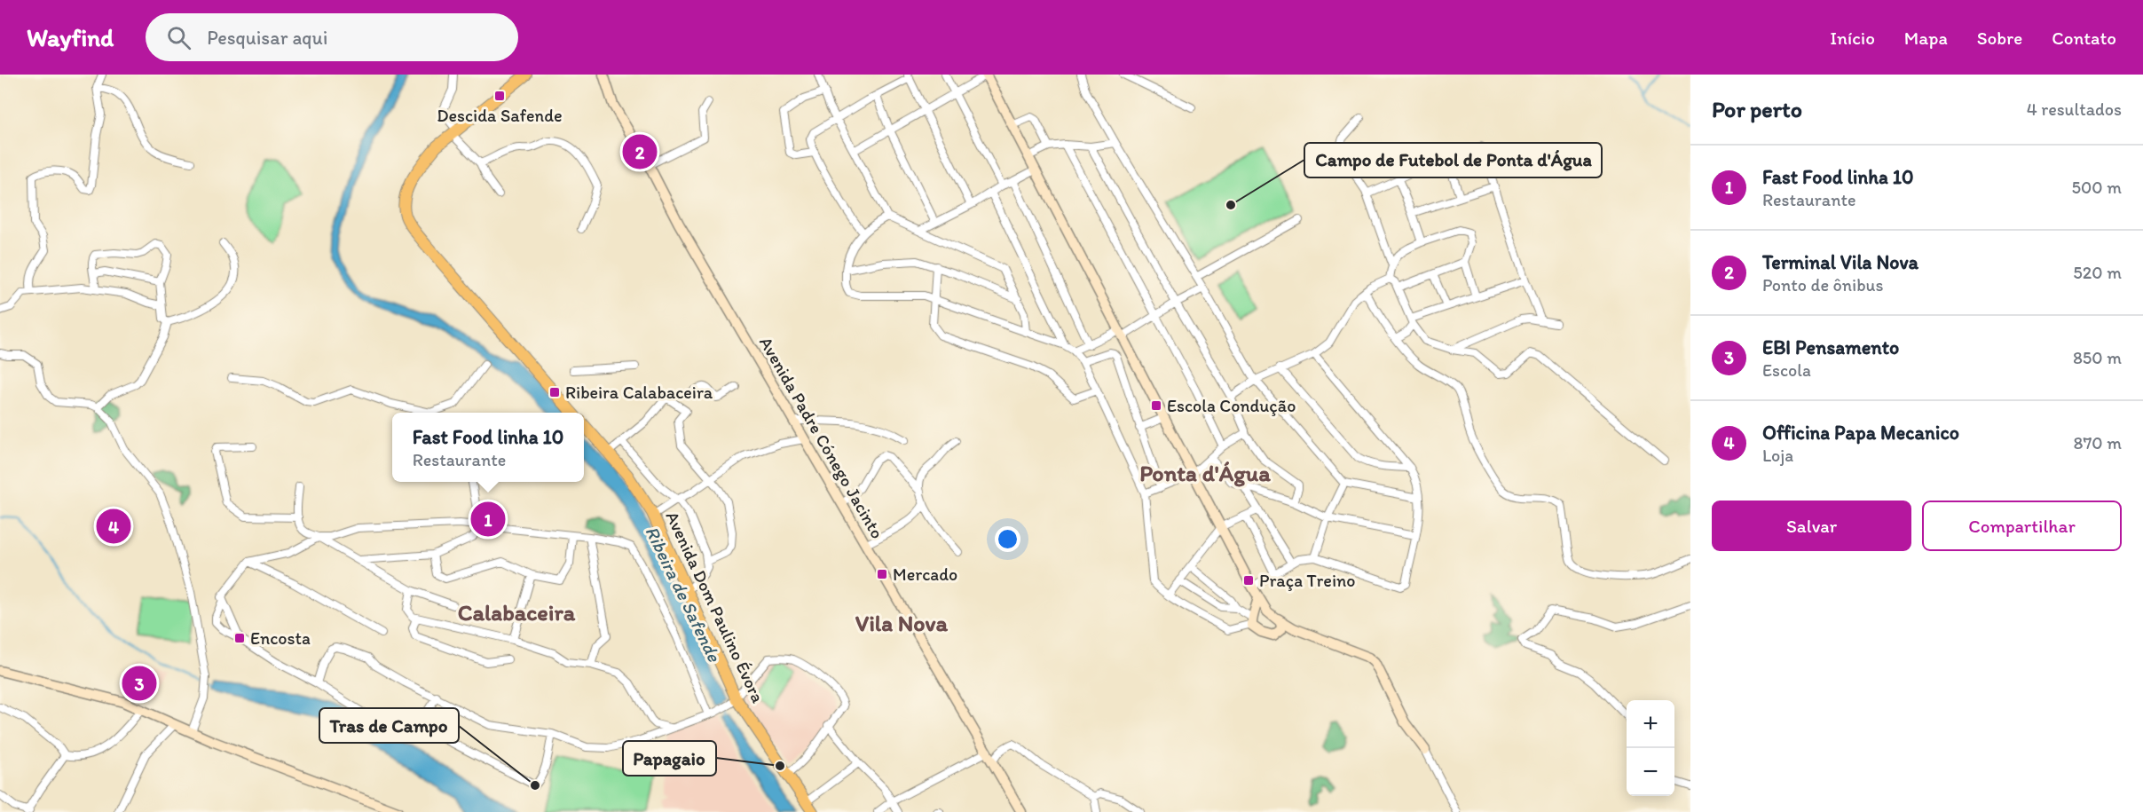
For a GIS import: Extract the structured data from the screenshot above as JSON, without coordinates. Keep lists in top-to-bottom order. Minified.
{"streets":{"main road":["Avenida Dom Paulino Évora"],"street":["Avenida Padre Cónego Jacinto"]},"districts":["Ponta d'Água","Calabaceira","Vila Nova"],"water":["Ribeira de Safende"],"places":{"transit":["Descida Safende","Ribeira Calabaceira","Escola Condução","Mercado","Praça Treino","Encosta"],"other":["Campo de Futebol de Ponta d'Água","Papagaio","Tras de Campo"]},"page":{"header":"Wayfind","search":"Pesquisar aqui","nav":["Início","Mapa","Sobre","Contato"],"heading":["Por perto","4 resultados"],"pins":["2","1","4","3"],"list":[{"mark":"1","name":"Fast Food linha 10","note":"Restaurante","value":"500 m"},{"mark":"2","name":"Terminal Vila Nova","note":"Ponto de ônibus","value":"520 m"},{"mark":"3","name":"EBI Pensamento","note":"Escola","value":"850 m"},{"mark":"4","name":"Officina Papa Mecanico","note":"Loja","value":"870 m"}],"popup":["Fast Food linha 10","Restaurante"],"buttons":["Salvar","Compartilhar"],"map_buttons":["+","−"]}}
